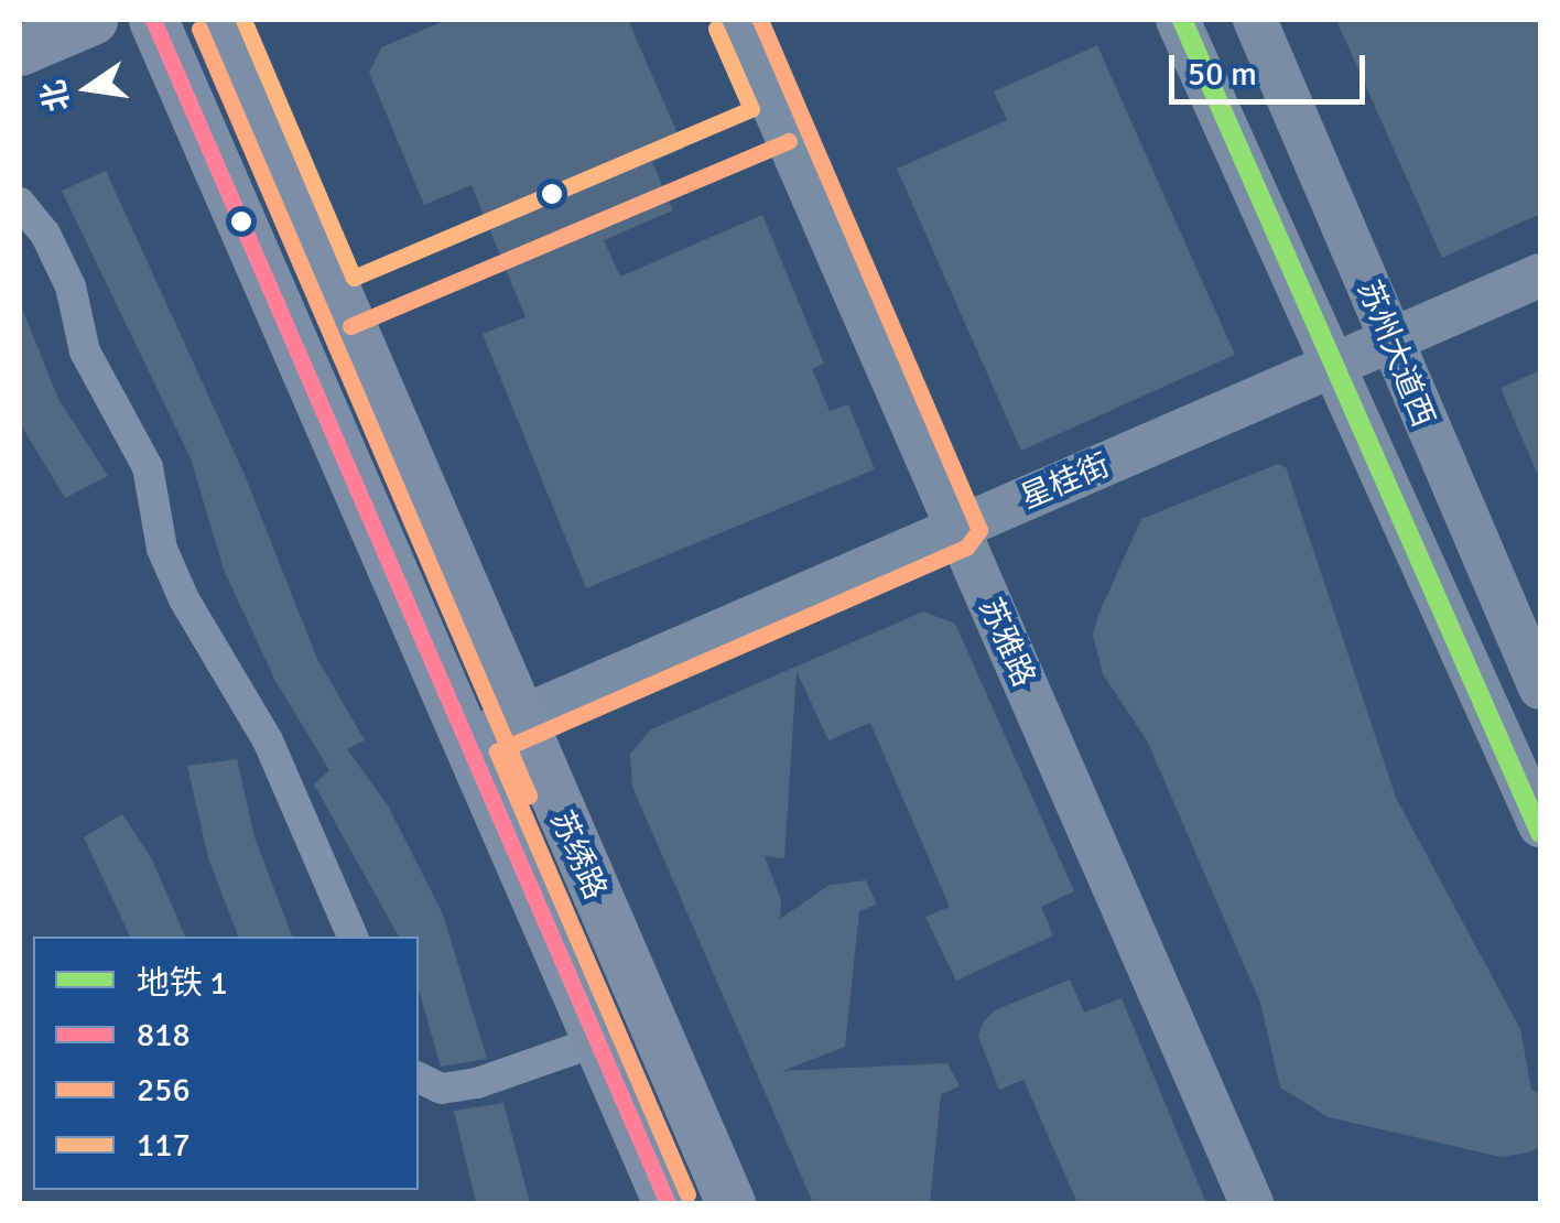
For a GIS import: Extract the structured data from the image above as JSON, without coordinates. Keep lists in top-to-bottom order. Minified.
{"streets":{"main road":["苏绣路"],"street":["苏州大道西","星桂街","苏雅路"]},"crossings":[["苏州大道西","星桂街"],["星桂街","苏雅路"],["星桂街","苏绣路"]],"lines":["metro line 1","transit line 818","transit line 256","transit line 117"],"legend":["地铁 1","818","256","117"],"scale_bar":"50 m","north":"left"}
